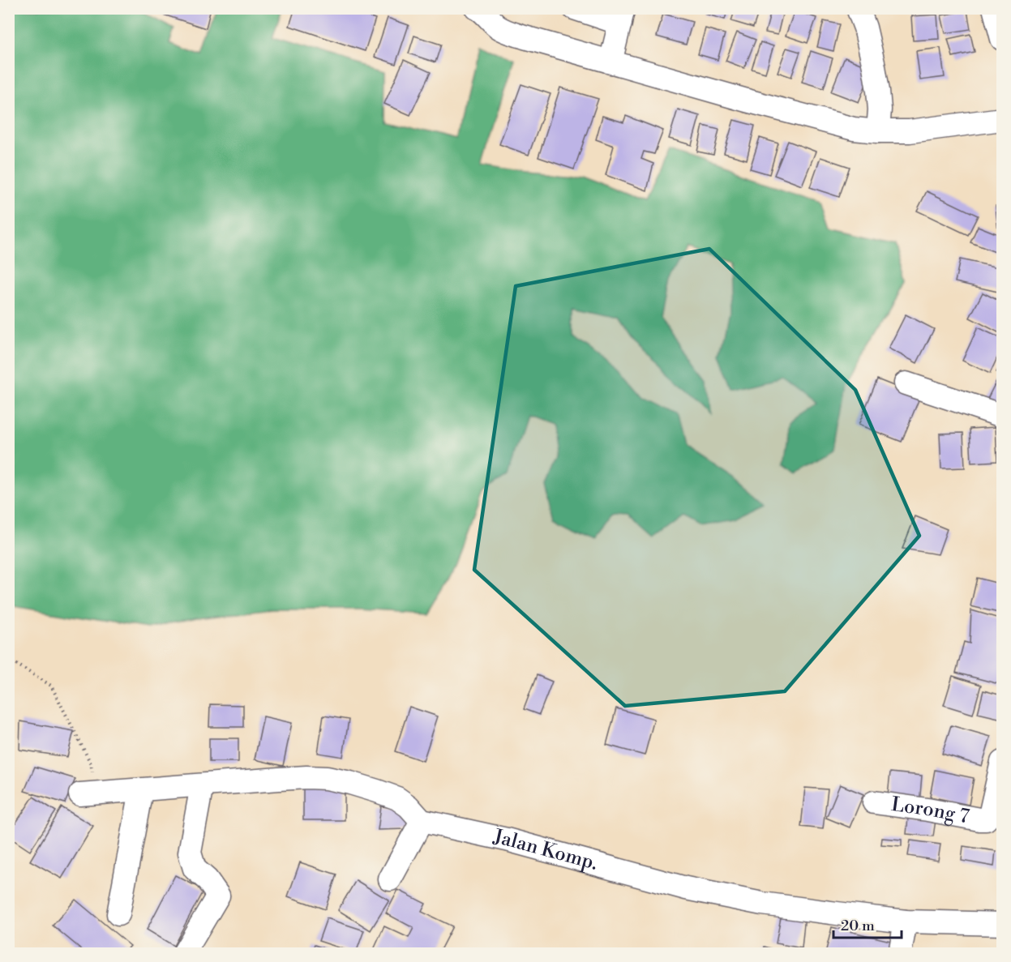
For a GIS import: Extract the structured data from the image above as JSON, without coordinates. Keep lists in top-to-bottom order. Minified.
{"streets":{"street":["Lorong 7","Jalan Komp."]},"scale_bar":"20 m"}
